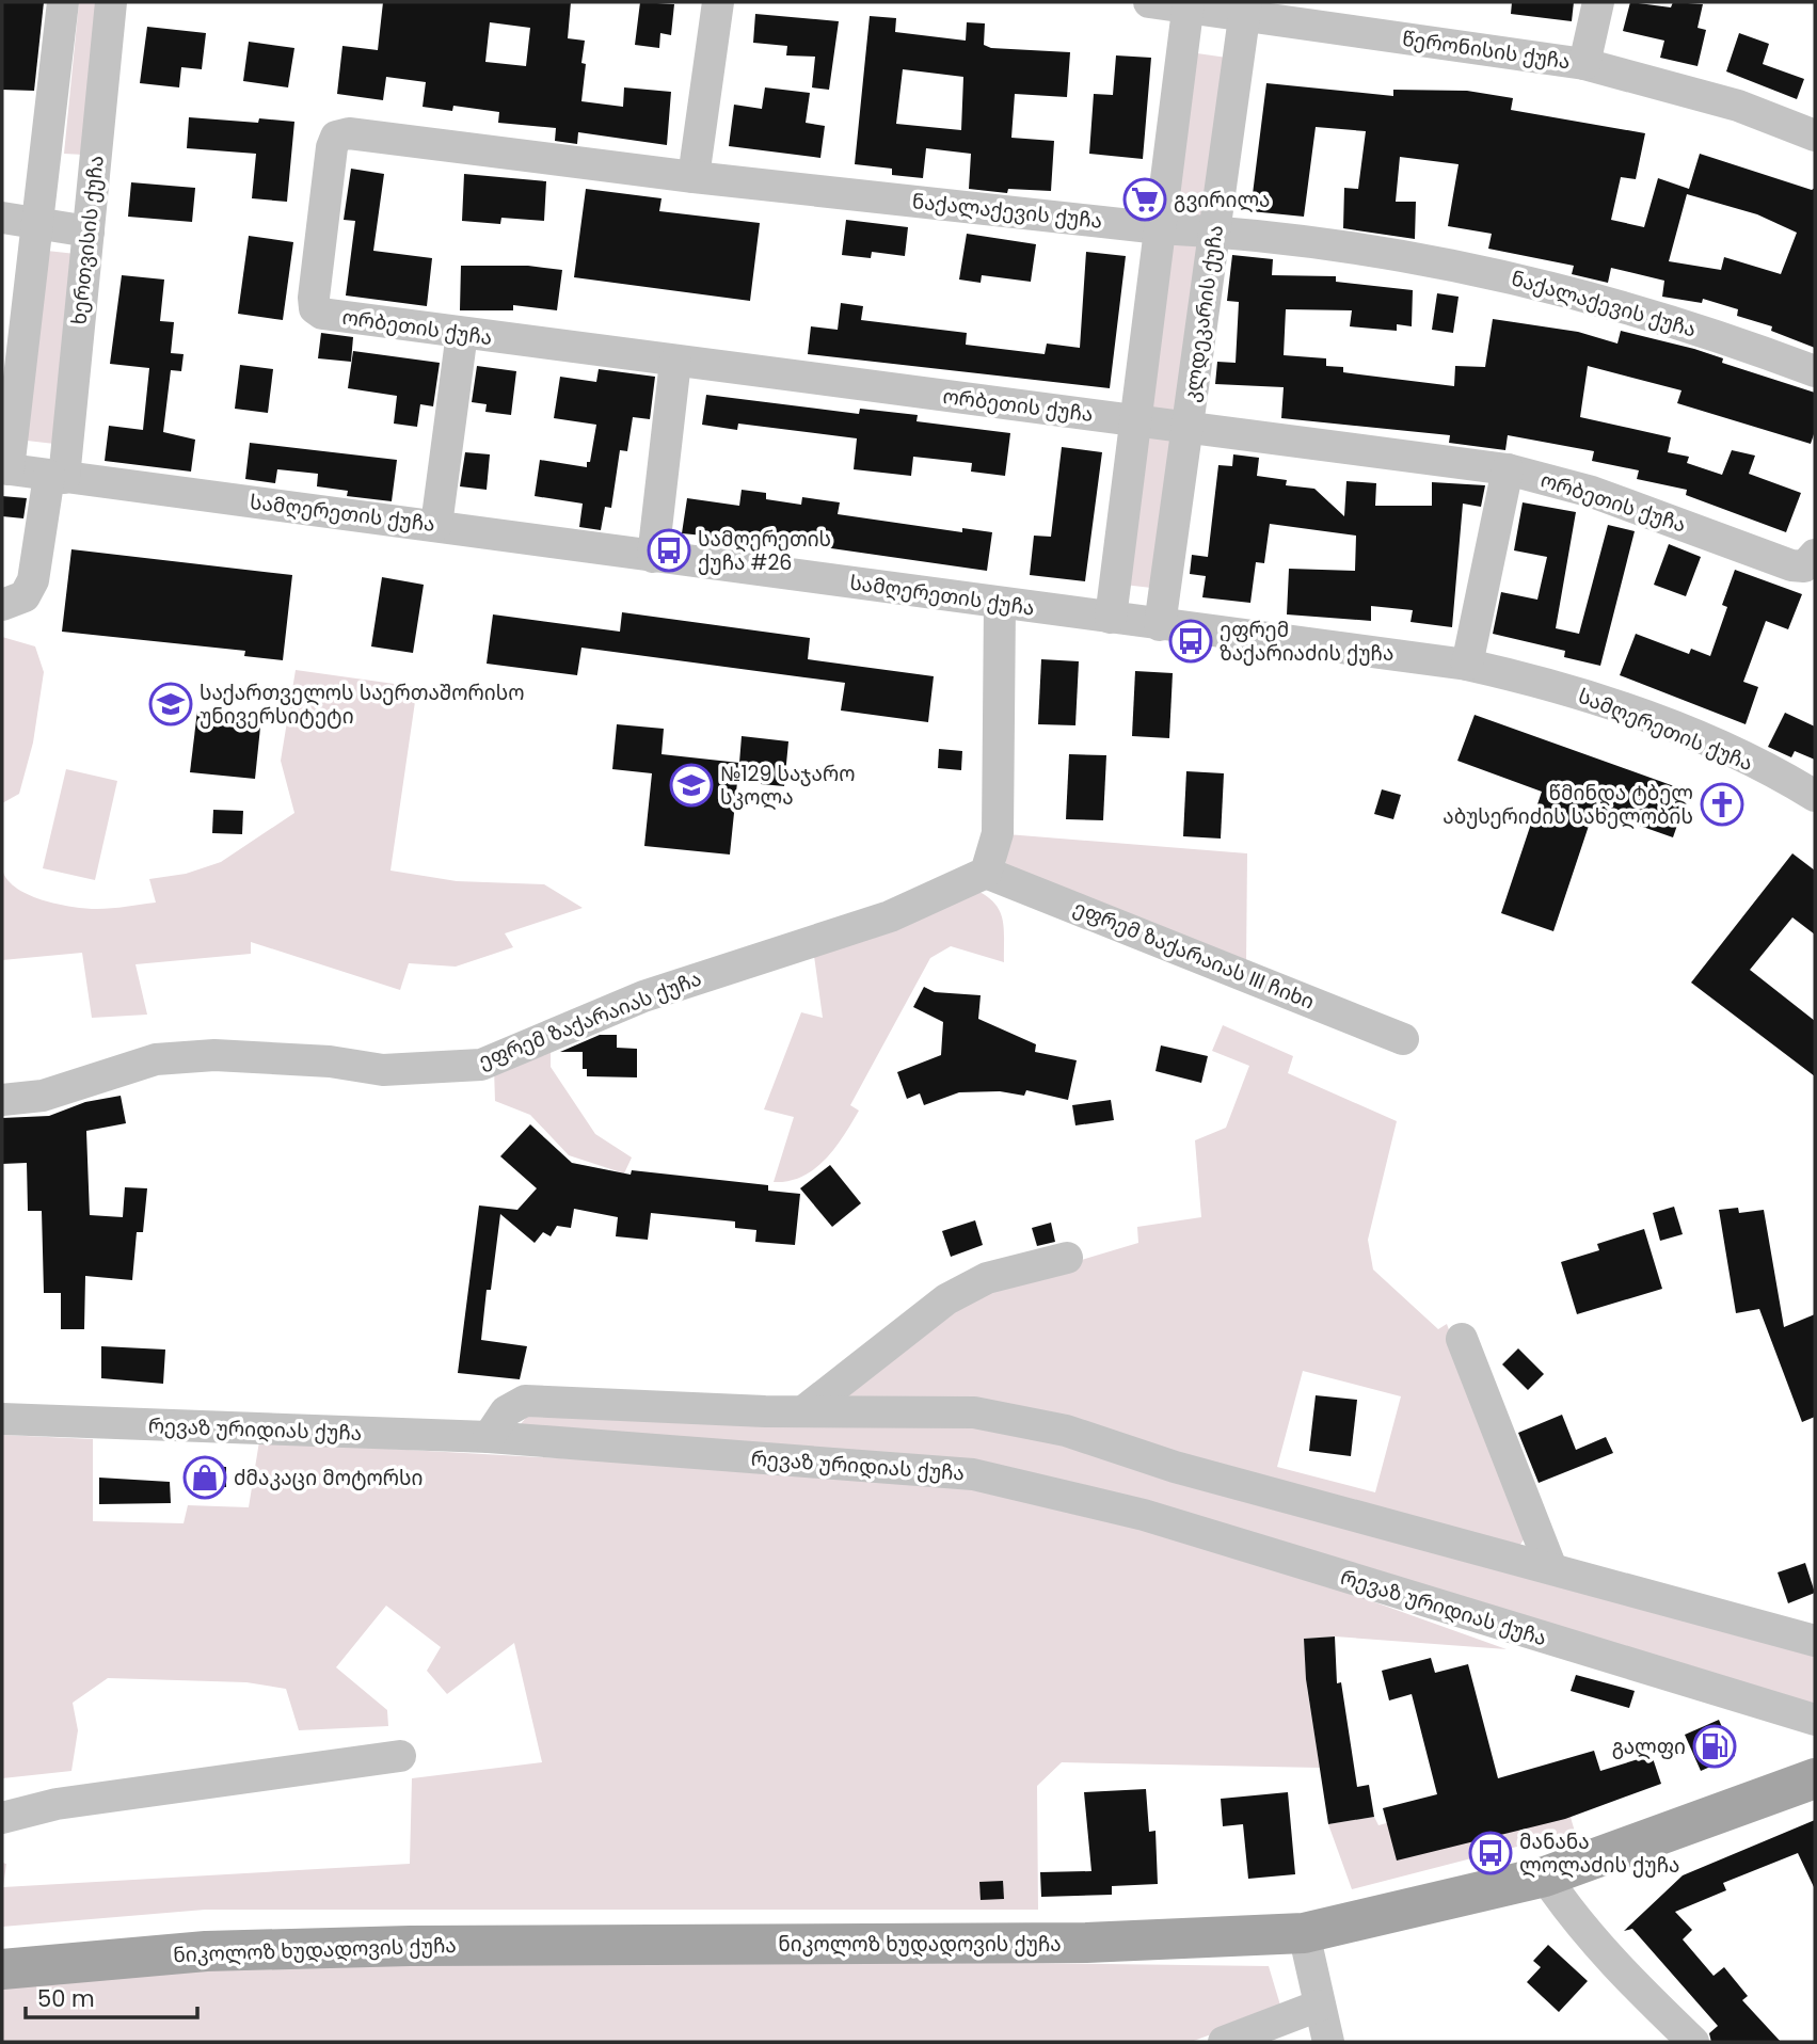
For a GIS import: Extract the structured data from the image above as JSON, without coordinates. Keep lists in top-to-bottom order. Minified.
{"streets":{"main road":["ნიკოლოზ ხუდადოვის ქუჩა"],"street":["წერონისის ქუჩა","ნაქალაქევის ქუჩა","ხერთვისის ქუჩა","კლდეკარის ქუჩა","ორბეთის ქუჩა","სამღერეთის ქუჩა","ეფრემ ზაქარაიას III ჩიხი","ეფრემ ზაქარაიას ქუჩა","რევაზ ურიდიას ქუჩა"]},"crossings":[["წერონისის ქუჩა","კლდეკარის ქუჩა"],["ნაქალაქევის ქუჩა","კლდეკარის ქუჩა"],["ნაქალაქევის ქუჩა","ორბეთის ქუჩა"],["ხერთვისის ქუჩა","სამღერეთის ქუჩა"],["კლდეკარის ქუჩა","ორბეთის ქუჩა"],["კლდეკარის ქუჩა","სამღერეთის ქუჩა"],["ეფრემ ზაქარაიას III ჩიხი","ეფრემ ზაქარაიას ქუჩა"]],"places":{"supermarket":["გვირილა"],"bus stop":["სამღერეთის ქუჩა #26","ეფრემ ზაქარიაძის ქუჩა","მანანა ლოლაძის ქუჩა"],"school or university":["საქართველოს საერთაშორისო უნივერსიტეტი","№129 საჯარო სკოლა"],"church":["წმინდა ტბელ აბუსერიძის სახელობის"],"shop":["ძმაკაცი მოტორსი"],"fuel station":["გალფი"]},"scale_bar":"50 m"}
